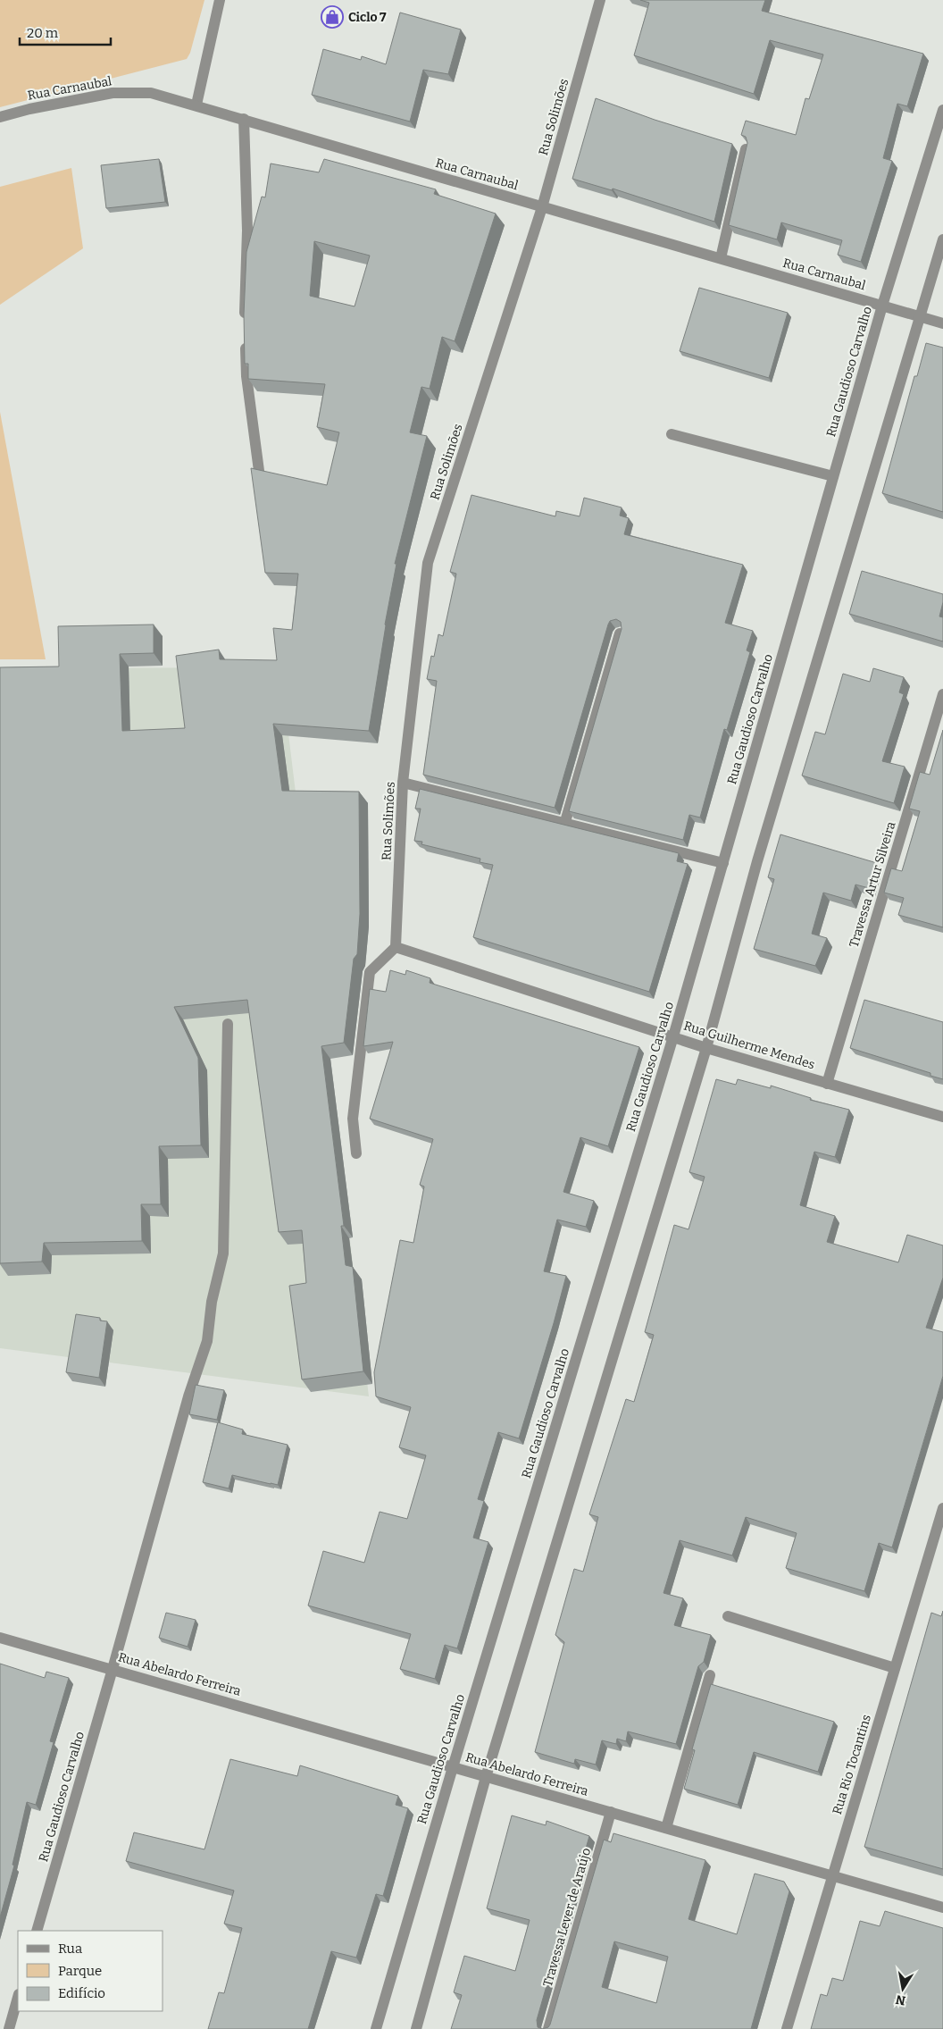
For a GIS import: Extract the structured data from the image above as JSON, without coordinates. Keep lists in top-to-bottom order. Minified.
{"streets":{"street":["Rua Carnaubal","Rua Solimões","Rua Gaudioso Carvalho","Travessa Artur Silveira","Rua Guilherme Mendes","Rua Abelardo Ferreira","Rua Rio Tocantins","Travessa Lever de Araújo"]},"crossings":[["Rua Carnaubal","Rua Solimões"],["Rua Carnaubal","Rua Gaudioso Carvalho"],["Rua Solimões","Rua Guilherme Mendes"],["Rua Gaudioso Carvalho","Rua Guilherme Mendes"],["Rua Gaudioso Carvalho","Rua Abelardo Ferreira"],["Travessa Artur Silveira","Rua Guilherme Mendes"],["Rua Abelardo Ferreira","Rua Rio Tocantins"],["Rua Abelardo Ferreira","Travessa Lever de Araújo"]],"places":{"shop":["Ciclo 7"]},"legend":["Rua","Parque","Edifício"],"scale_bar":"20 m","north":"bottom"}
